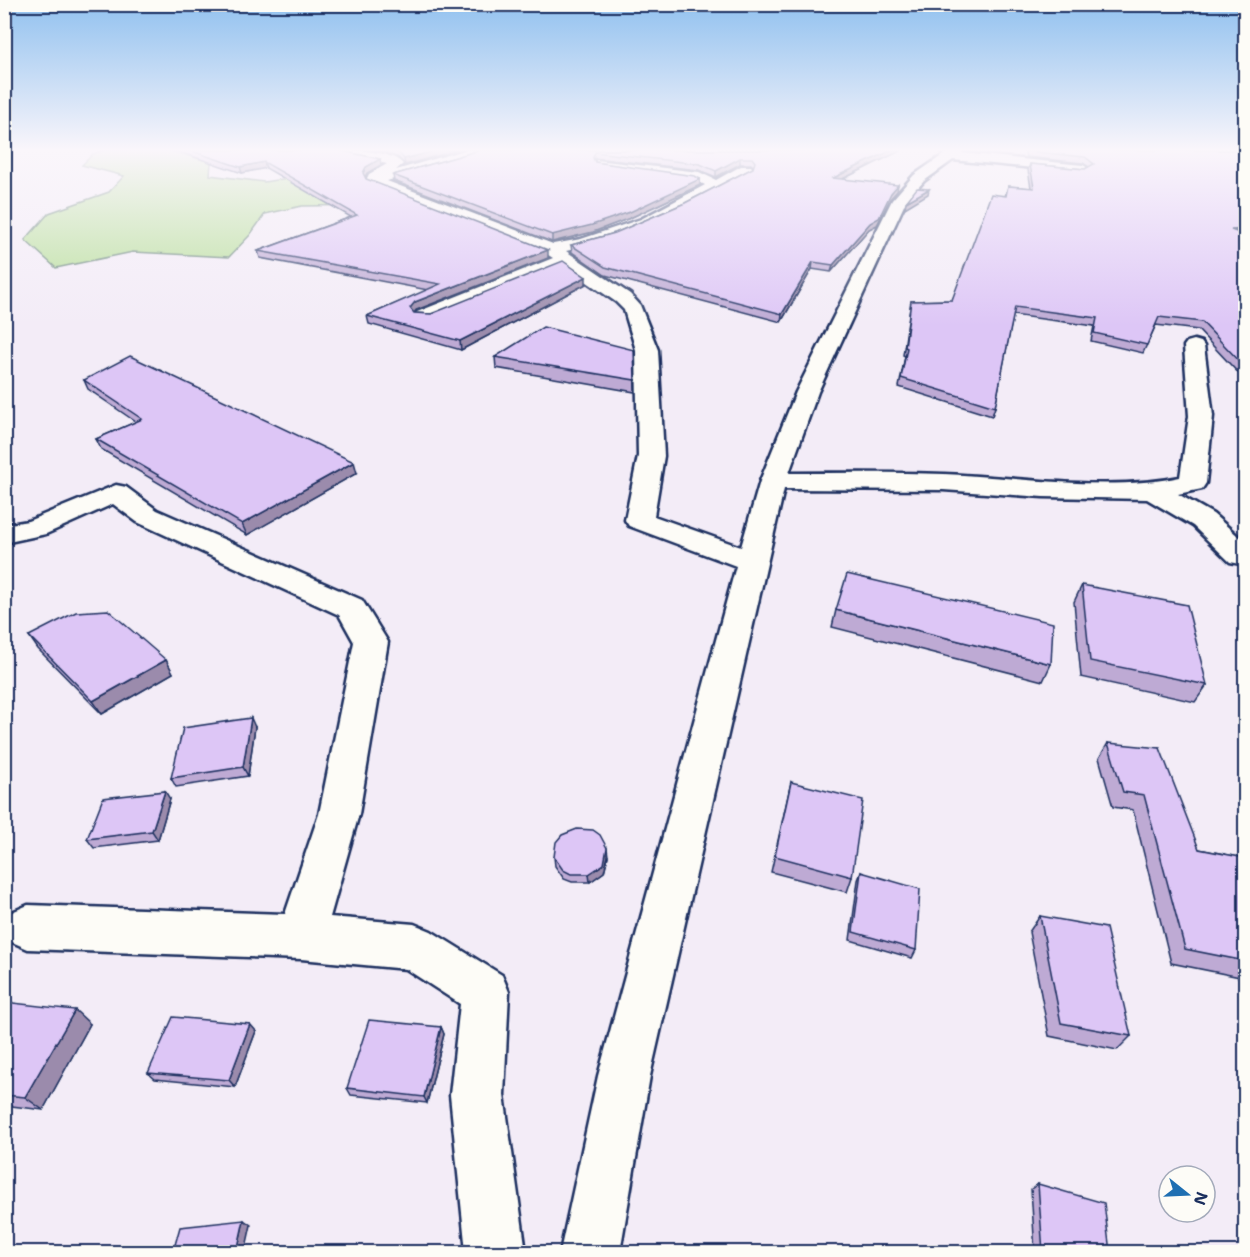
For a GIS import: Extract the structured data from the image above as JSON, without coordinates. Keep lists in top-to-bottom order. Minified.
{"north":"right"}
